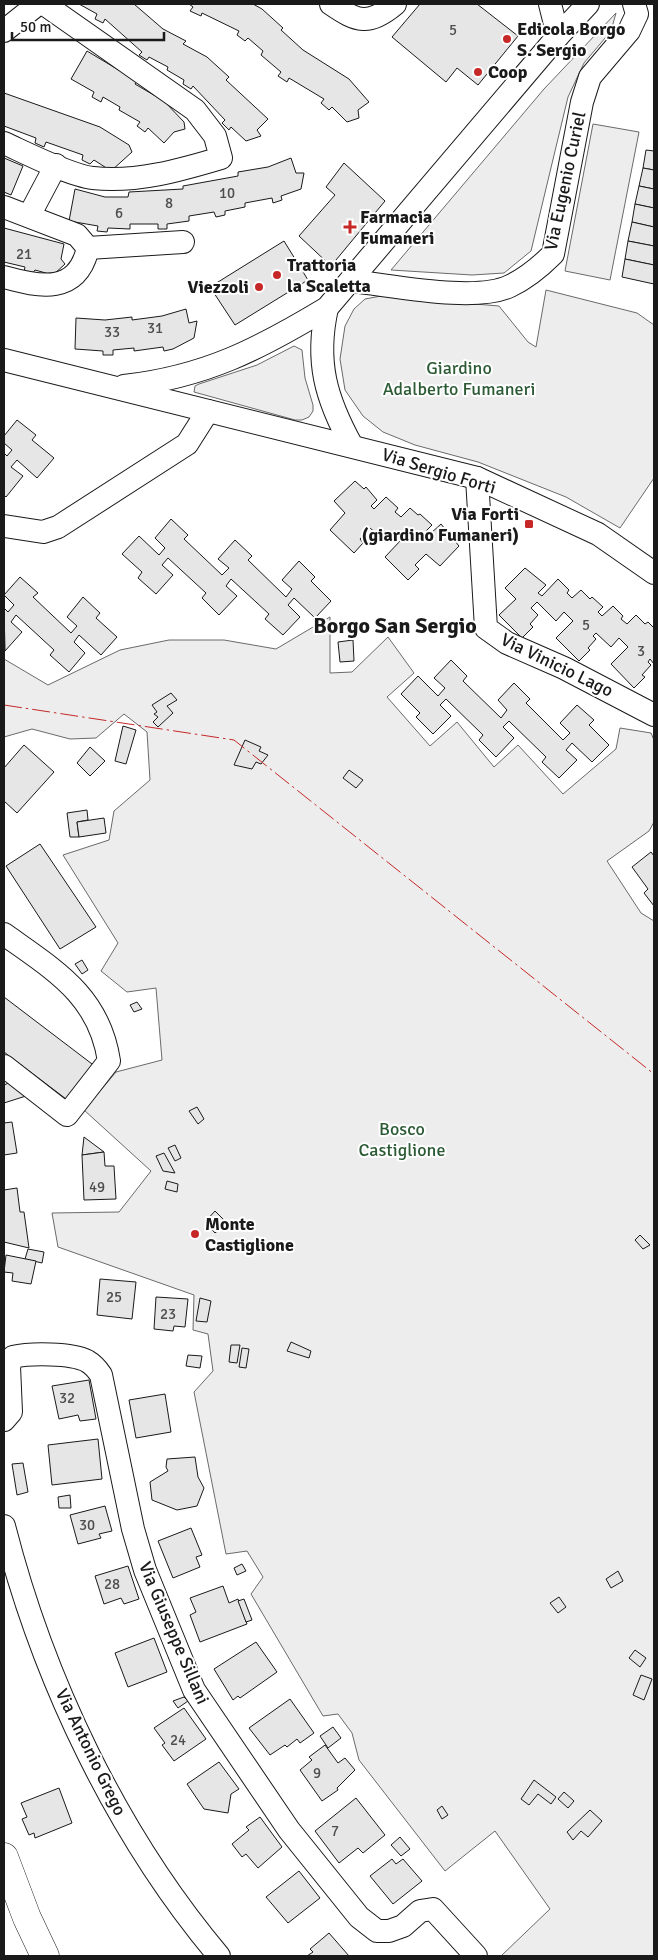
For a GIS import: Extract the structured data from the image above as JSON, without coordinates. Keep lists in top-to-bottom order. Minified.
{"streets":{"street":["Via Eugenio Curiel","Via Sergio Forti","Via Vinicio Lago","Via Giuseppe Sillani","Via Antonio Grego"]},"crossings":[["Via Sergio Forti","Via Vinicio Lago"]],"districts":["Borgo San Sergio"],"parks":["Giardino Adalberto Fumaneri","Bosco Castiglione"],"places":{"other":["Edicola Borgo S. Sergio","Coop","Trattoria la Scaletta","Viezzoli","Monte Castiglione"],"health":["Farmacia Fumaneri"],"transit":["Via Forti (giardino Fumaneri)"]},"house_numbers":["5","10","8","6","21","31","33","5","3","49","25","23","32","30","28","24","9","7"],"scale_bar":"50 m"}
